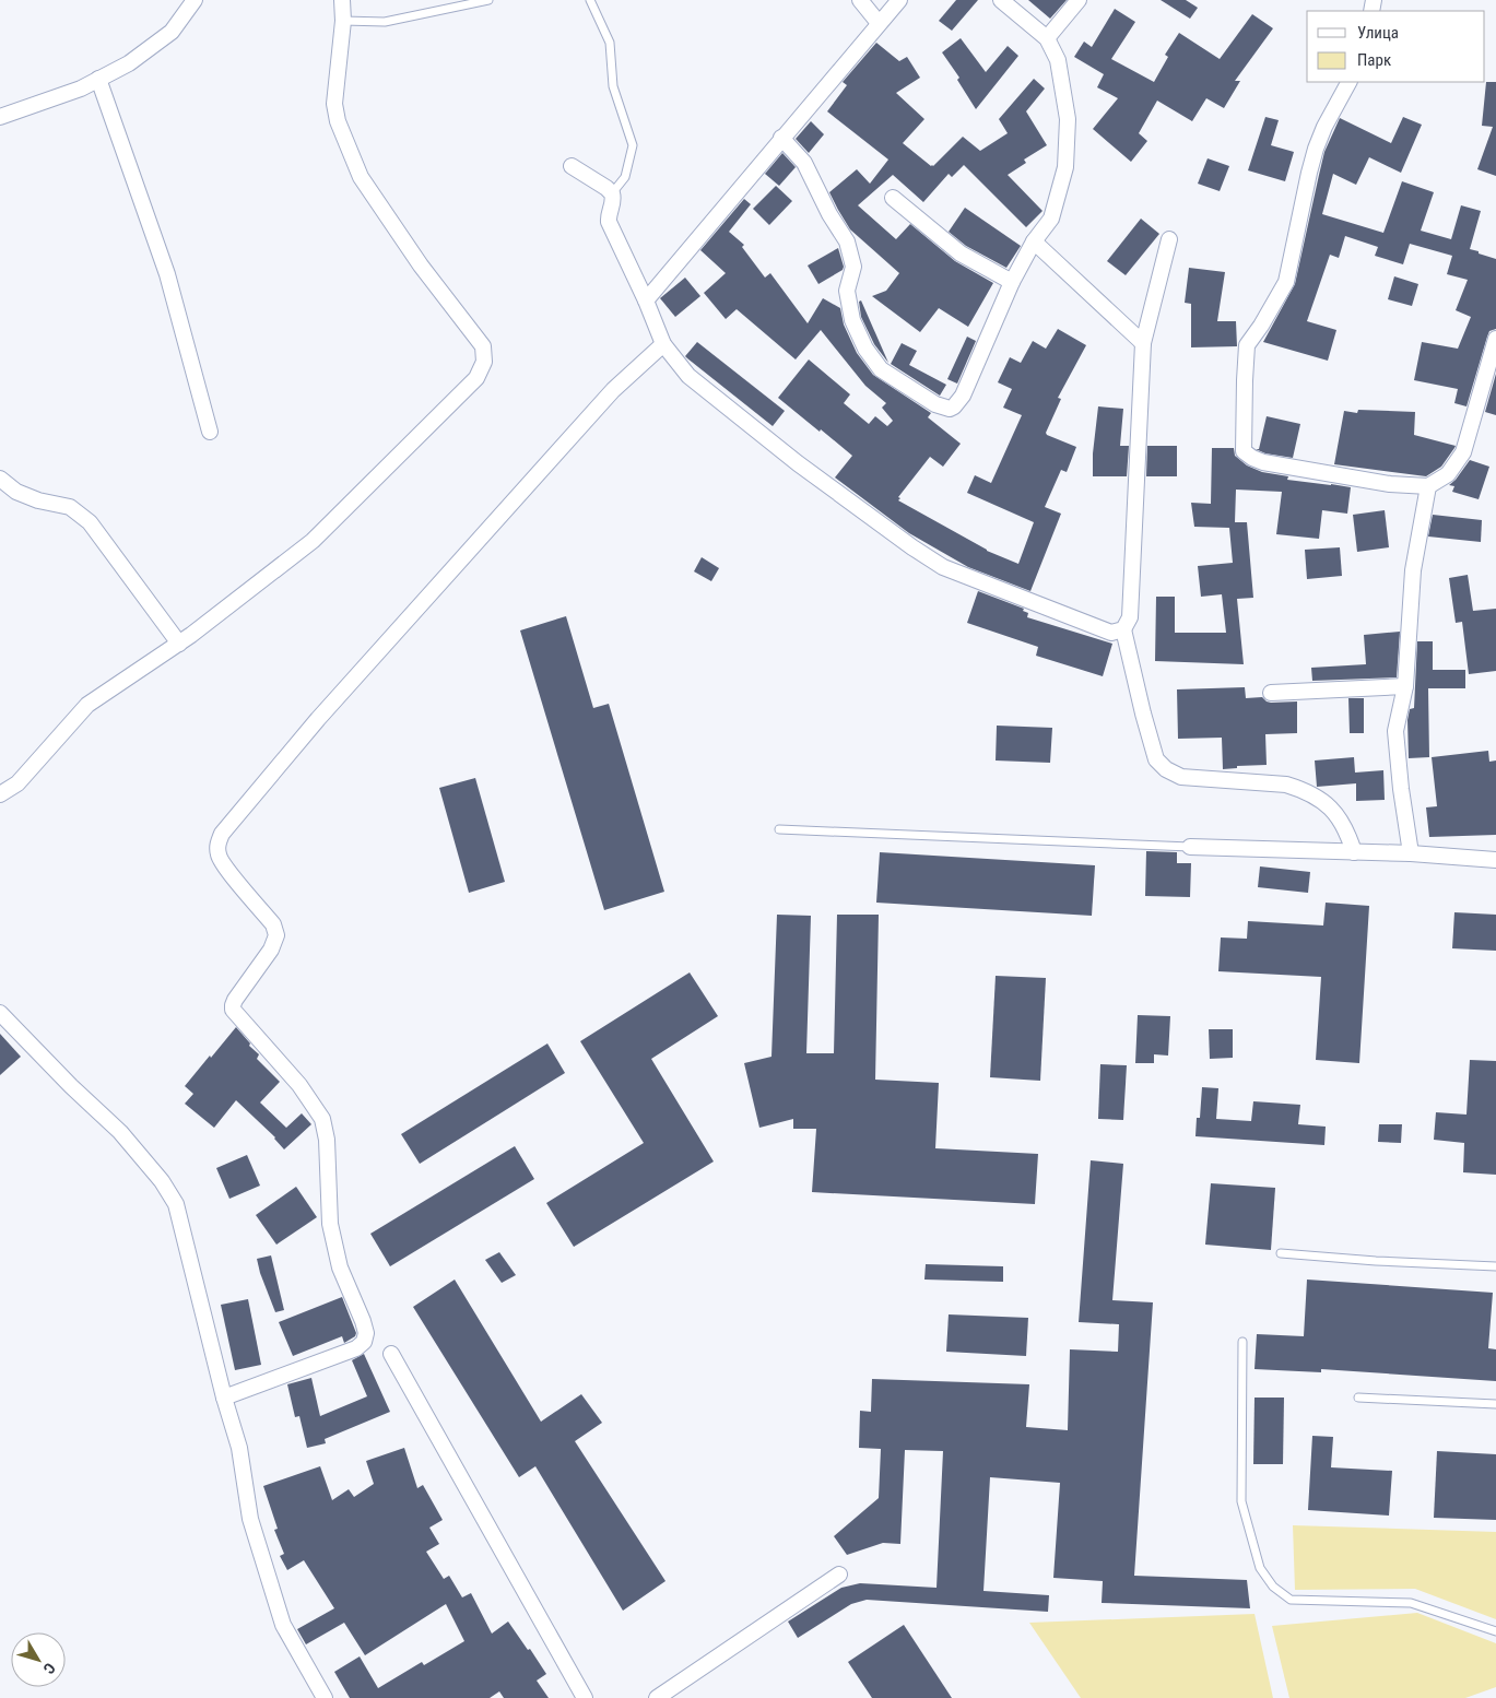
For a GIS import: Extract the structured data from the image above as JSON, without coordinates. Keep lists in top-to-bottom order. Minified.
{"legend":["Улица","Парк"],"north":"bottom right"}
